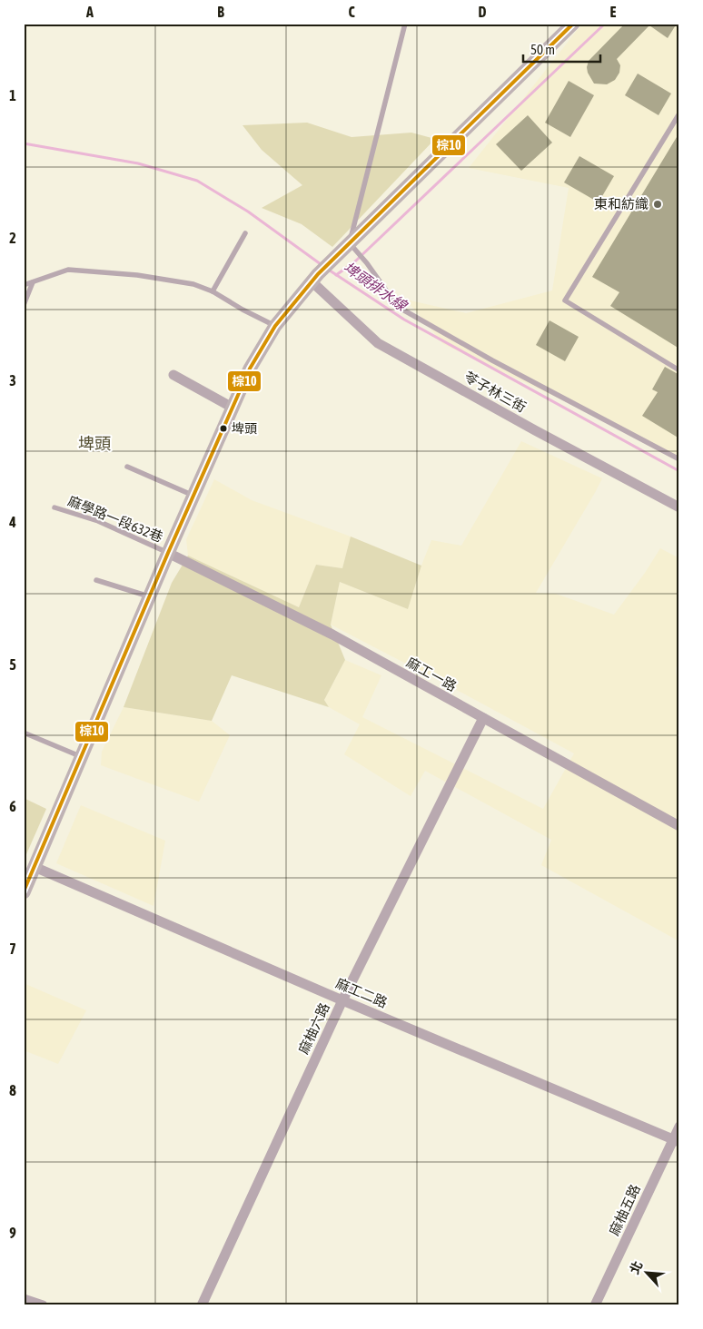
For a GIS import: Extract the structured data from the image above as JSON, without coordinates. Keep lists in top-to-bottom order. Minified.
{"streets":{"street":["苓子林三街","麻工一路","麻工二路","麻柚六路","麻柚五路"],"lane":["麻學路一段632巷"]},"crossings":[["麻學路一段632巷","麻工一路"],["麻工一路","麻柚六路"],["麻工二路","麻柚六路"],["麻工二路","麻柚五路"]],"districts":["埤頭"],"water":["埤頭排水線"],"places":["東和紡織","埤頭"],"lines":["transit line 棕10"],"scale_bar":"50 m","north":"top left","grid":{"columns":["A","B","C","D","E"],"rows":["1","2","3","4","5","6","7","8","9"]}}
